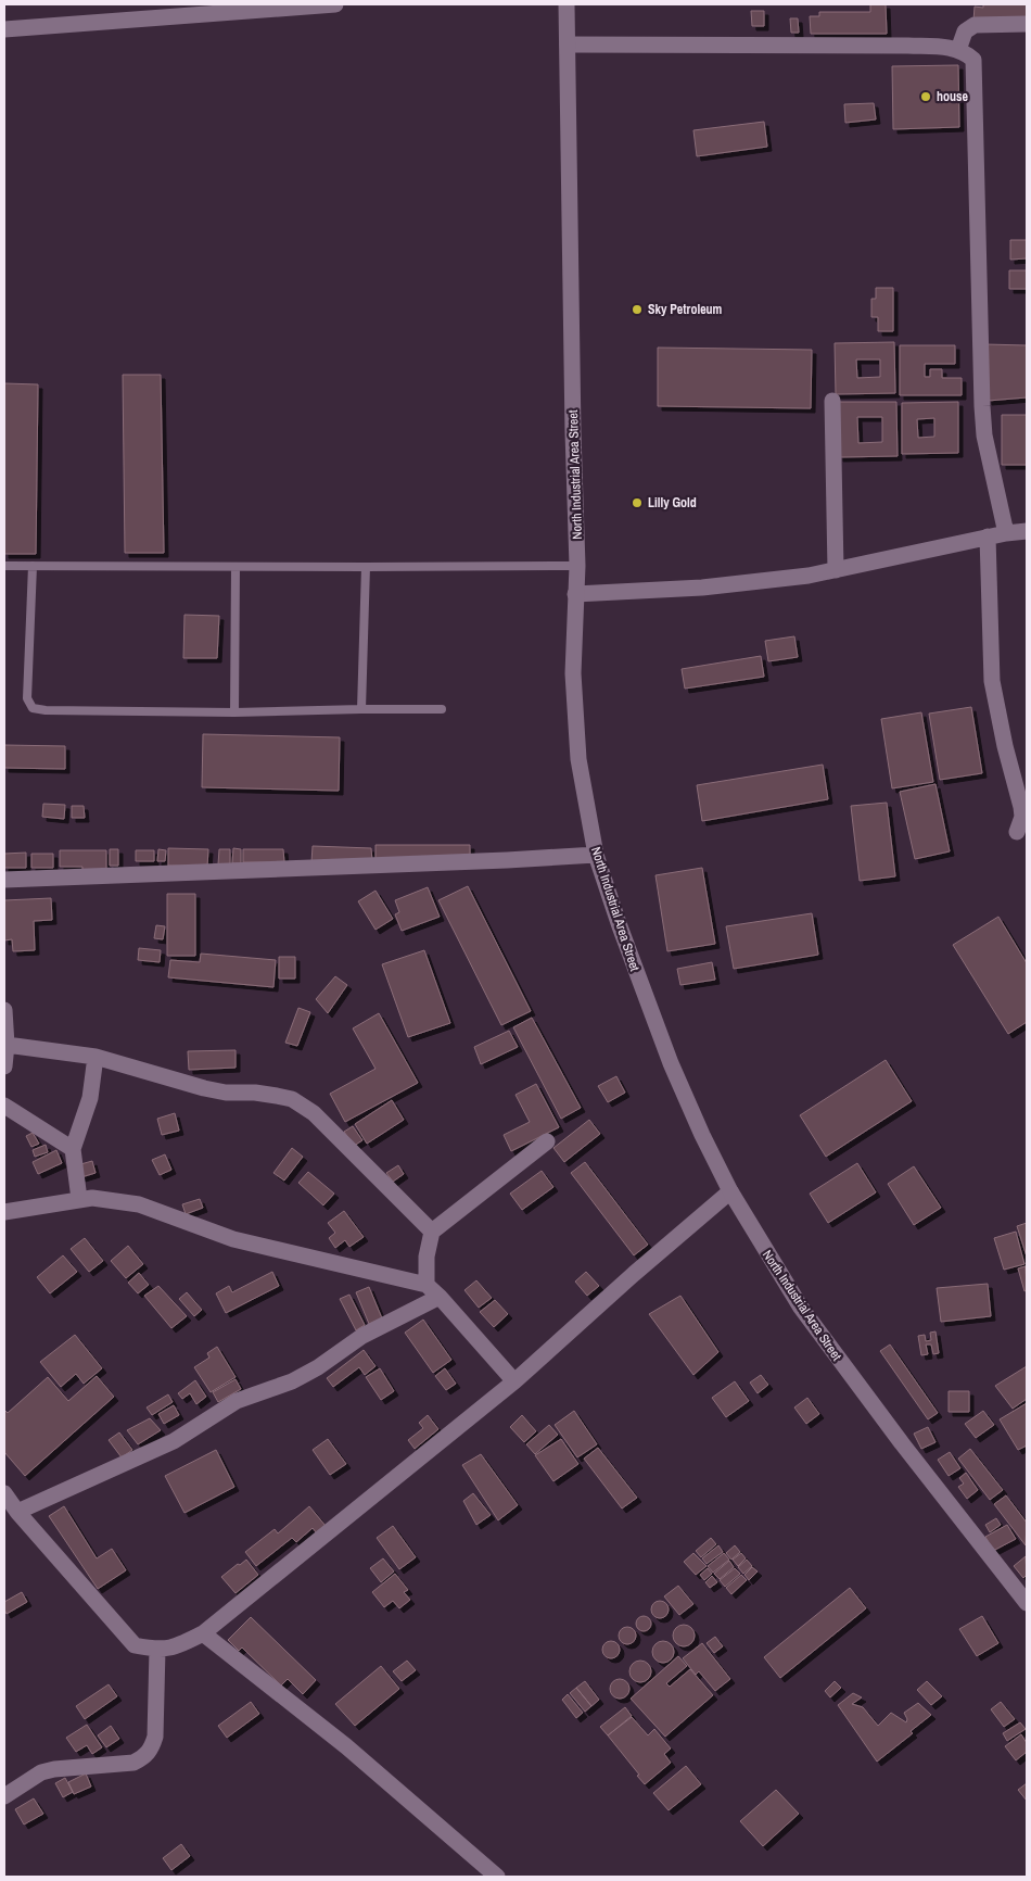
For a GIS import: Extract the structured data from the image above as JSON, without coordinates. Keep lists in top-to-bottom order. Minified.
{"streets":{"street":["North Industrial Area Street"]},"places":["house","Sky Petroleum","Lilly Gold"]}
